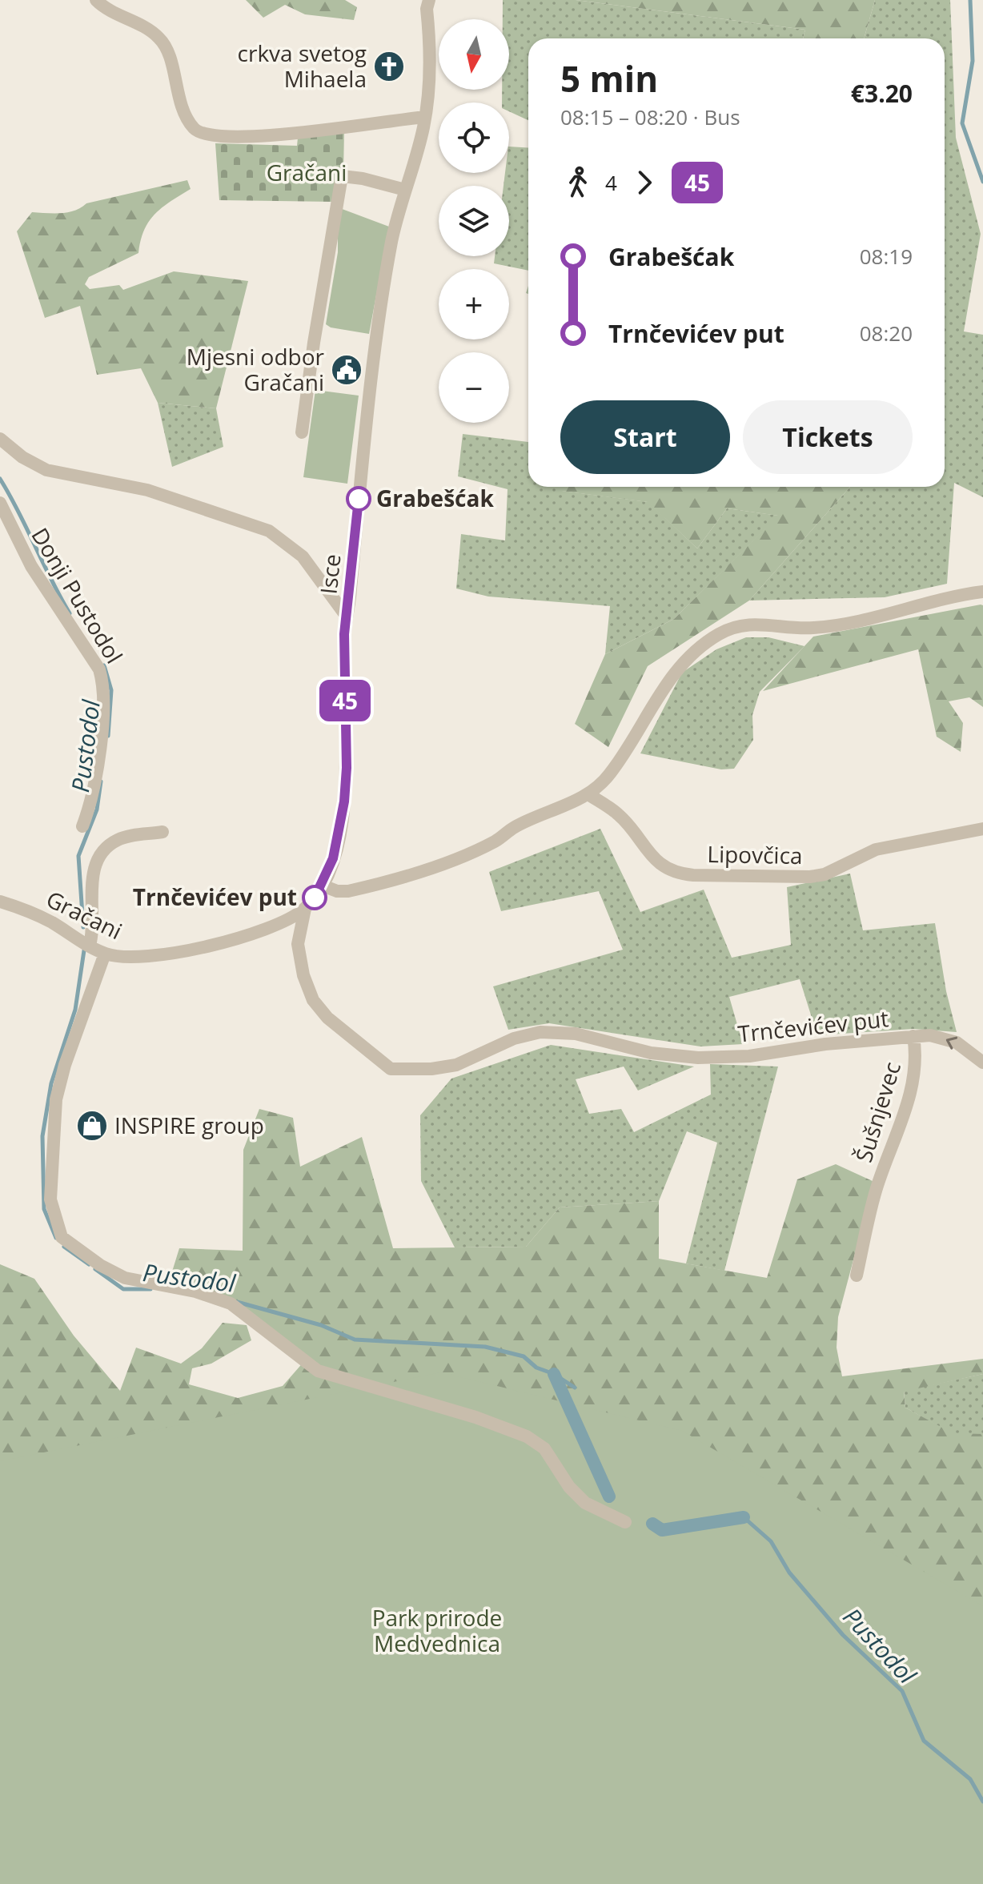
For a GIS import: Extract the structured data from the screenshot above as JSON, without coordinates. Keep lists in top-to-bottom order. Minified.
{"streets":{"street":["Isce","Donji Pustodol","Lipovčica","Gračani","Trnčevićev put","Šušnjevec"]},"crossings":[["Isce","Gračani"],["Gračani","Trnčevićev put"],["Trnčevićev put","Šušnjevec"]],"water":["Pustodol"],"parks":["Gračani","Park prirode Medvednica"],"places":{"church":["crkva svetog Mihaela"],"public building":["Mjesni odbor Gračani"],"other":["Grabešćak","Trnčevićev put"],"shop":["INSPIRE group"]},"lines":["bus line 45"],"north":"bottom","page":{"on_map":"45","map_buttons":["+","−"],"heading":["5 min","08:15 – 08:20 · Bus","€3.20"],"legs":["4","45"],"list":[{"name":"Grabešćak","value":"08:19"},{"name":"Trnčevićev put","value":"08:20"}],"buttons":["Start","Tickets"]}}
